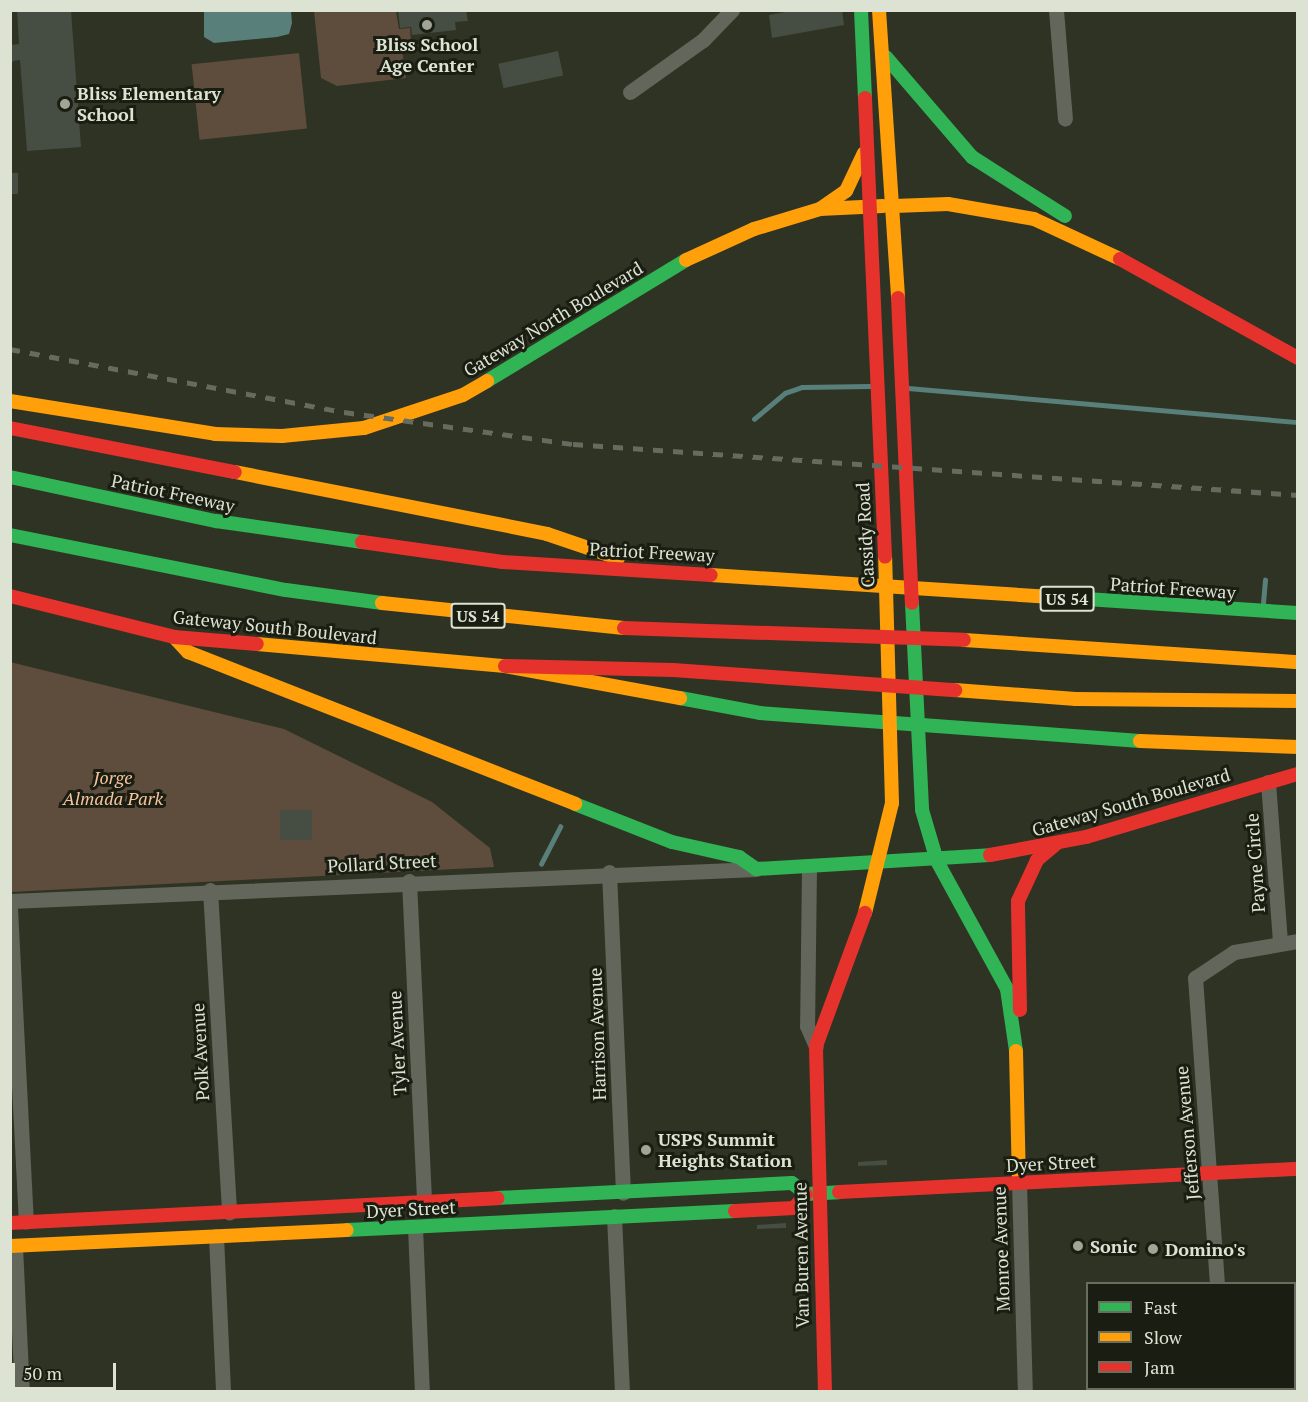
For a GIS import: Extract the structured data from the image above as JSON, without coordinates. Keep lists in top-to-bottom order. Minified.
{"streets":{"main road":["Gateway North Boulevard","Patriot Freeway","Cassidy Road","US 54","Gateway South Boulevard","Dyer Street","Monroe Avenue","Van Buren Avenue"],"street":["Pollard Street","Payne Circle","Harrison Avenue","Tyler Avenue","Polk Avenue","Jefferson Avenue"]},"crossings":[["Gateway North Boulevard","Cassidy Road"],["Cassidy Road","Gateway South Boulevard"],["Cassidy Road","Van Buren Avenue"],["Gateway South Boulevard","Pollard Street"],["Gateway South Boulevard","Payne Circle"],["Gateway South Boulevard","Van Buren Avenue"],["Pollard Street","Harrison Avenue"],["Pollard Street","Tyler Avenue"],["Pollard Street","Polk Avenue"],["Payne Circle","Jefferson Avenue"],["Harrison Avenue","Dyer Street"],["Tyler Avenue","Dyer Street"],["Polk Avenue","Dyer Street"],["Jefferson Avenue","Dyer Street"],["Dyer Street","Monroe Avenue"],["Dyer Street","Van Buren Avenue"]],"parks":["Jorge Almada Park"],"places":["Bliss School Age Center","Bliss Elementary School","USPS Summit Heights Station","Sonic","Domino's"],"legend":["Fast","Slow","Jam"],"scale_bar":"50 m"}
